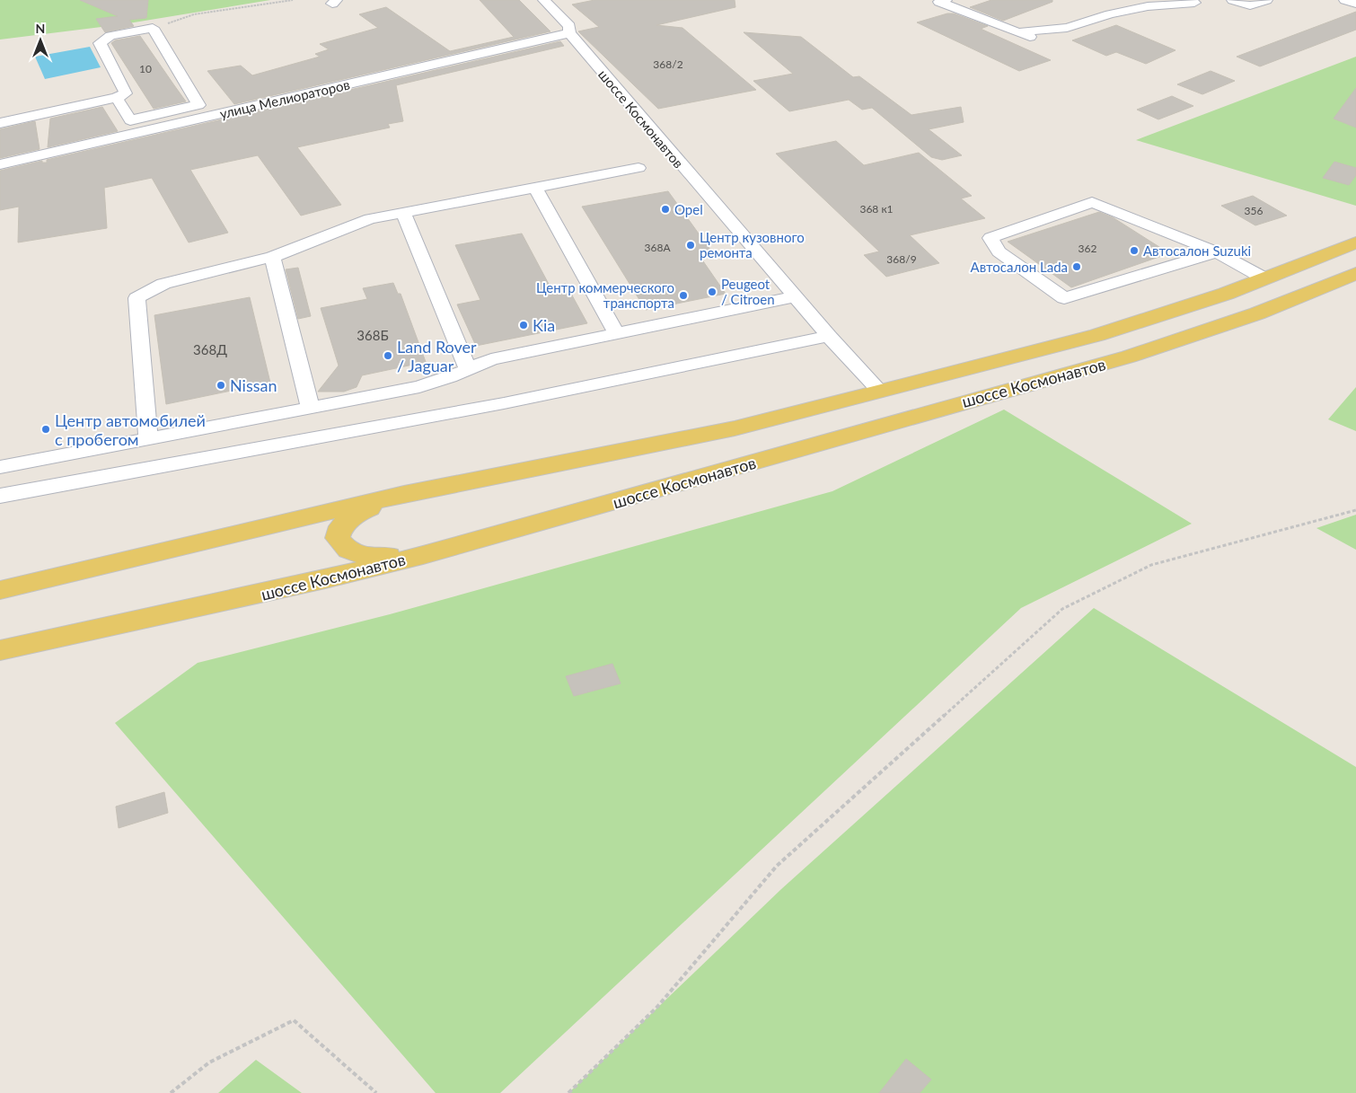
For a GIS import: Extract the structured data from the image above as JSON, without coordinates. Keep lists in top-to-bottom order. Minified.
{"streets":{"main road":["шоссе Космонавтов"],"street":["улица Мелиораторов"]},"crossings":[["улица Мелиораторов","шоссе Космонавтов"]],"places":["Opel","Центр кузовного ремонта","Автосалон Suzuki","Автосалон Lada","Peugeot / Citroen","Центр коммерческого транспорта","Kia","Land Rover / Jaguar","Nissan","Центр автомобилей с пробегом"],"house_numbers":["368/2","10","368 к1","356","368А","362","368/9","368Б","368Д"],"north":"top"}
